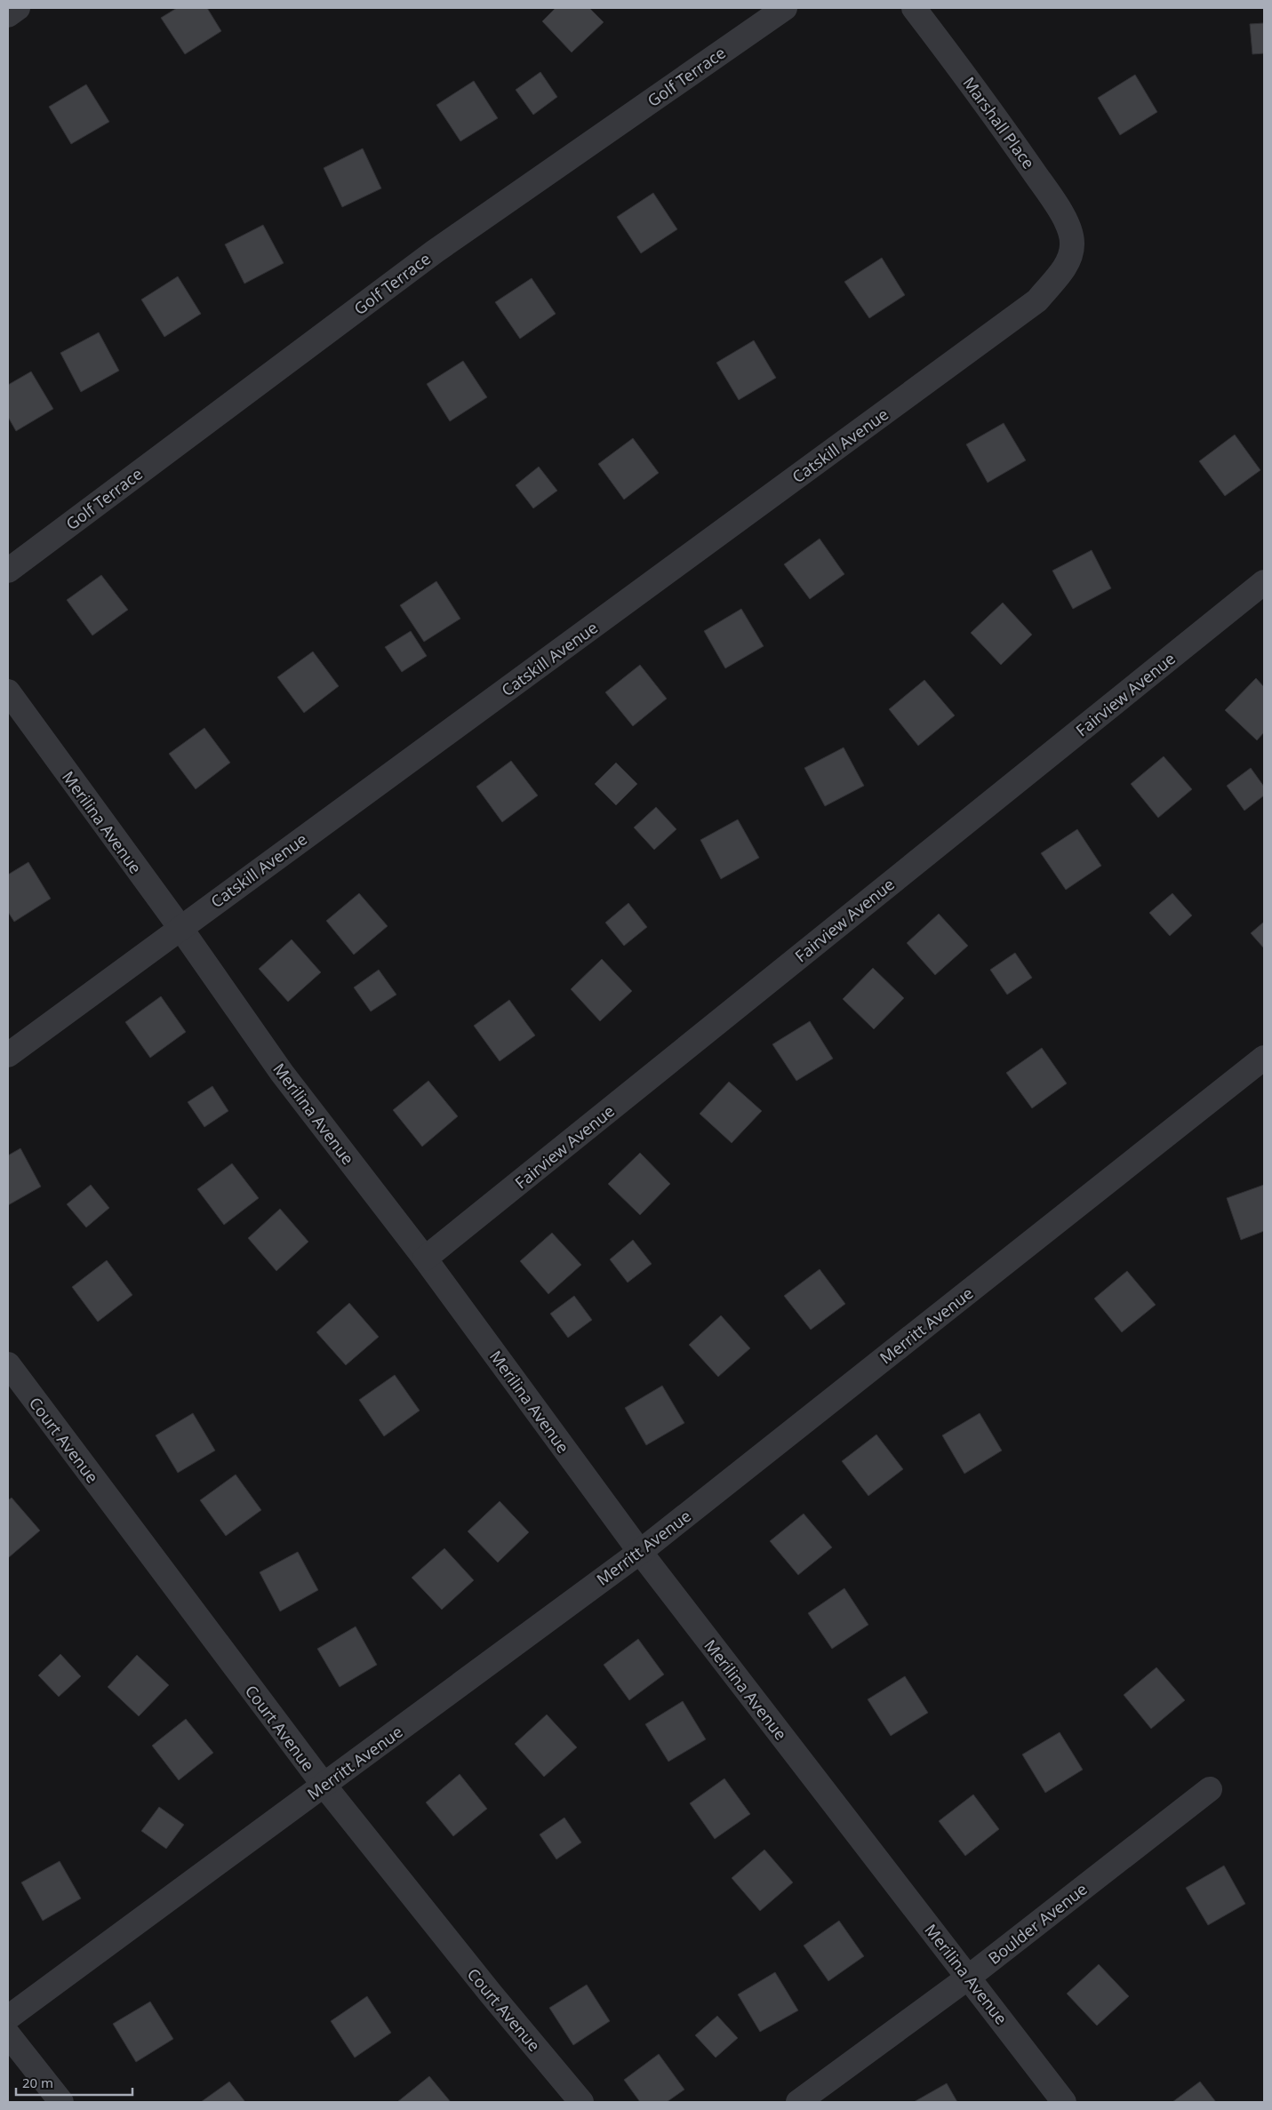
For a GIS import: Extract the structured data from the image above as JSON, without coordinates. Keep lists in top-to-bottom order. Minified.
{"streets":{"street":["Golf Terrace","Marshall Place","Catskill Avenue","Fairview Avenue","Merilina Avenue","Merritt Avenue","Court Avenue","Boulder Avenue"]},"crossings":[["Marshall Place","Catskill Avenue"],["Catskill Avenue","Merilina Avenue"],["Fairview Avenue","Merilina Avenue"],["Merilina Avenue","Merritt Avenue"],["Merilina Avenue","Boulder Avenue"],["Merritt Avenue","Court Avenue"]],"scale_bar":"20 m"}
